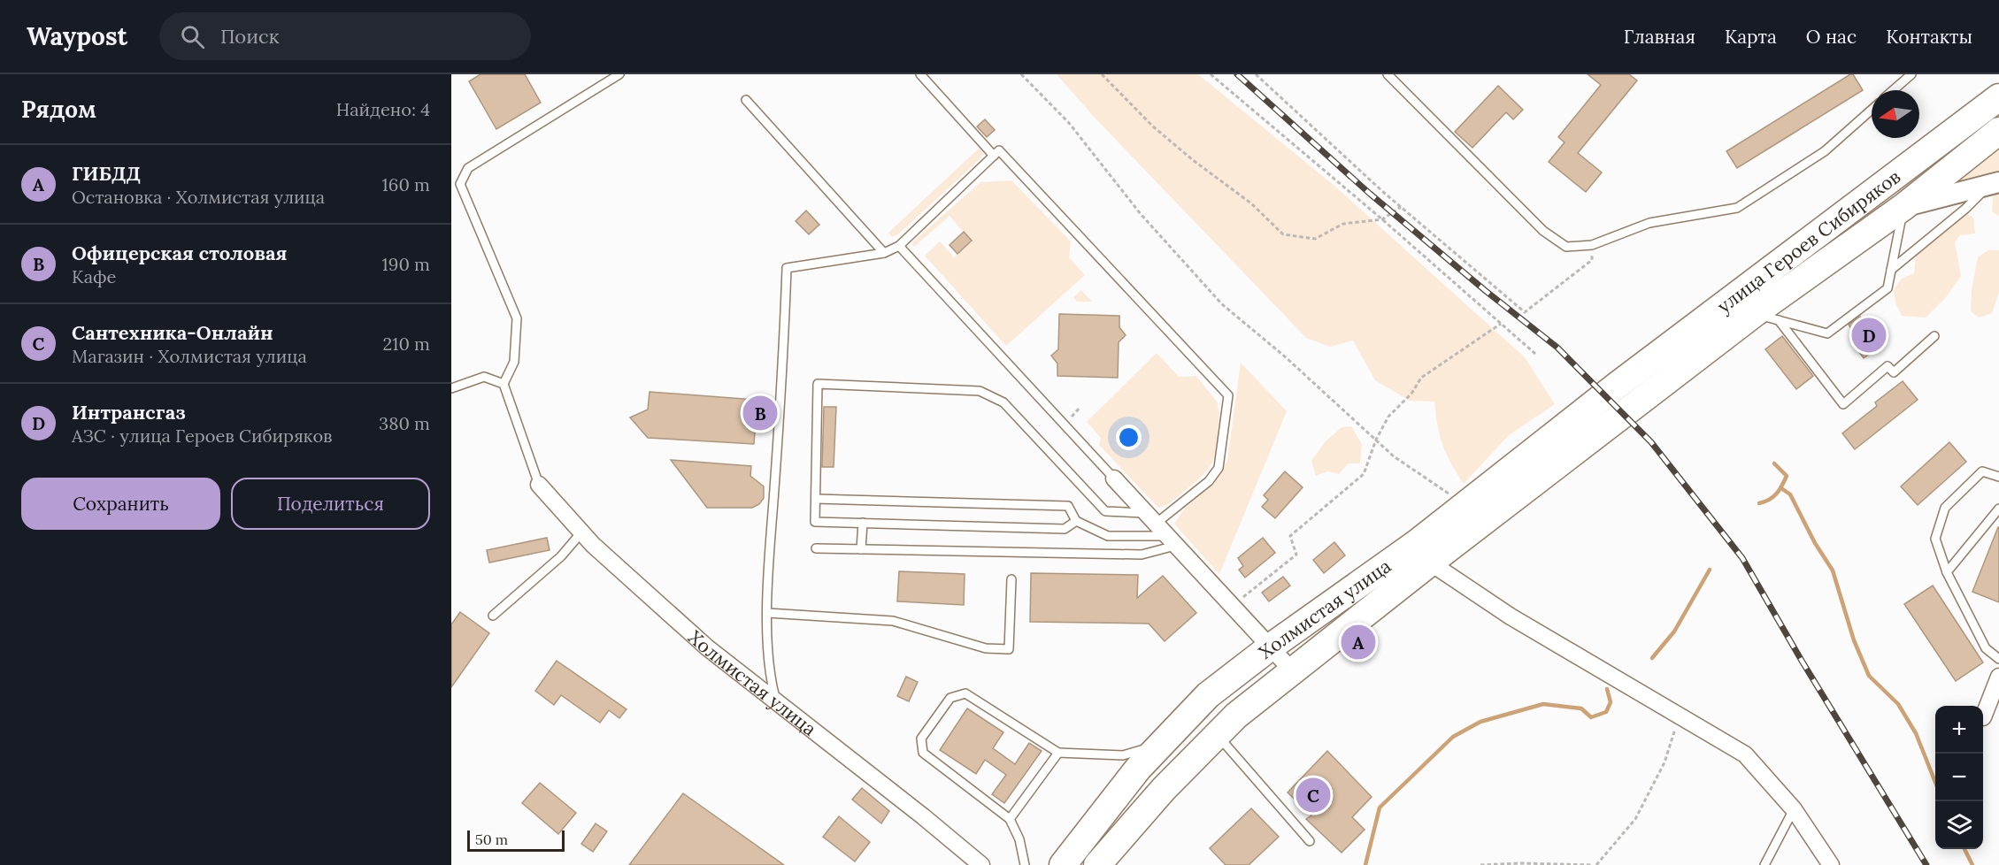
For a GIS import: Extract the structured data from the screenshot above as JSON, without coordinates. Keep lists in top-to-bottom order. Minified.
{"streets":{"highway":["улица Героев Сибиряков","Холмистая улица"]},"crossings":[["улица Героев Сибиряков","Холмистая улица"]],"scale_bar":"50 m","north":"left","page":{"header":"Waypost","search":"Поиск","nav":["Главная","Карта","О нас","Контакты"],"heading":["Рядом","Найдено: 4"],"list":[{"mark":"A","name":"ГИБДД","note":"Остановка · Холмистая улица","value":"160 m"},{"mark":"B","name":"Офицерская столовая","note":"Кафе","value":"190 m"},{"mark":"C","name":"Сантехника-Онлайн","note":"Магазин · Холмистая улица","value":"210 m"},{"mark":"D","name":"Интрансгаз","note":"АЗС · улица Героев Сибиряков","value":"380 m"}],"pins":["D","B","A","C"],"buttons":["Сохранить","Поделиться"],"map_buttons":["+","−"],"scale":"50 m"}}
